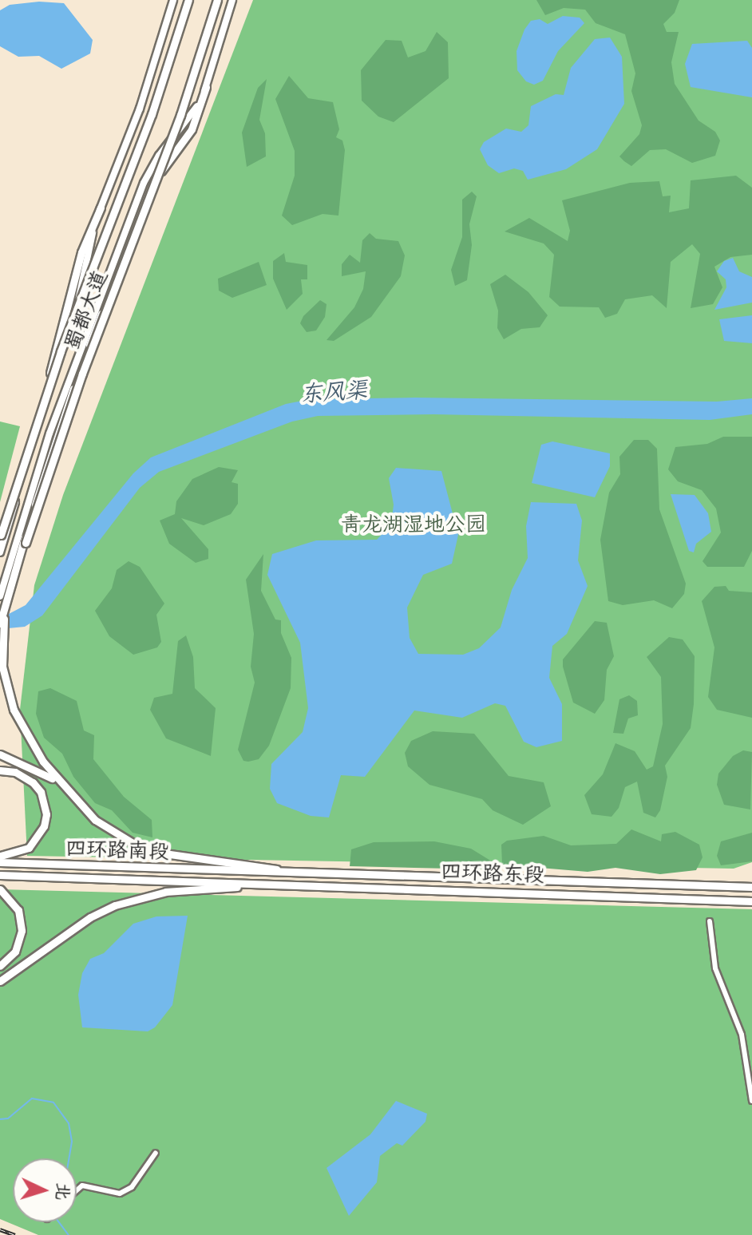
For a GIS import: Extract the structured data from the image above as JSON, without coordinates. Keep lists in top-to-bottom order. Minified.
{"streets":{"highway":["蜀都大道","四环路南段","四环路东段"]},"crossings":[["四环路南段","四环路东段"]],"water":["东风渠"],"parks":["青龙湖湿地公园"],"north":"right"}
